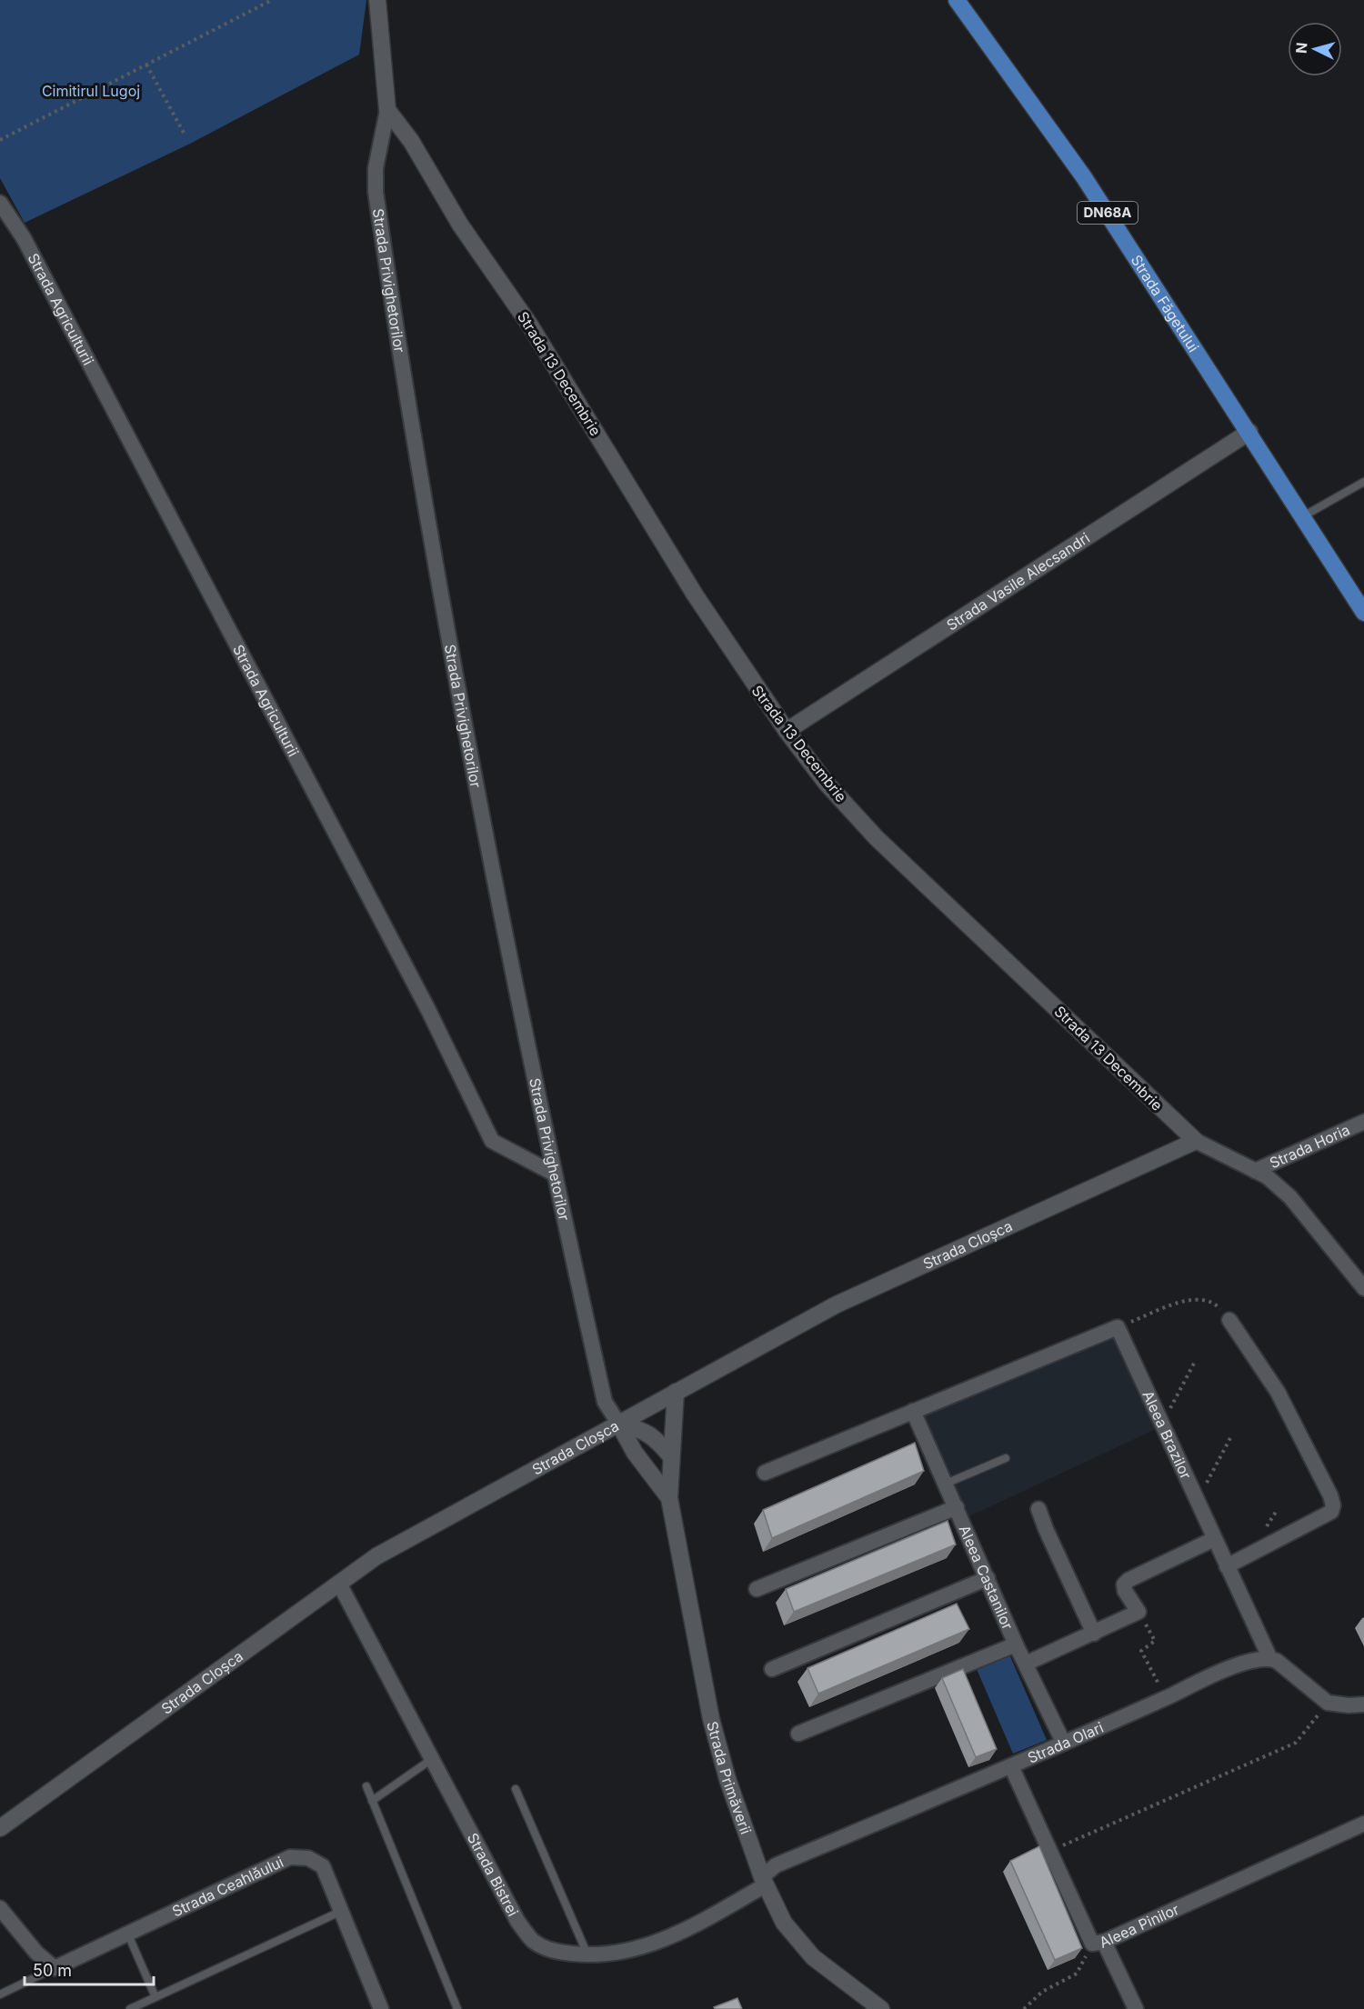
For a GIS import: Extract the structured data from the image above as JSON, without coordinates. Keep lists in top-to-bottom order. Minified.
{"streets":{"main road":["DN68A","Strada Făgetului"],"street":["Strada Privighetorilor","Strada Agriculturii","Strada 13 Decembrie","Strada Vasile Alecsandri","Strada Horia","Strada Cloșca","Aleea Brazilor","Aleea Castanilor","Strada Olari","Strada Primăverii","Strada Bistrei","Strada Ceahlăului","Aleea Pinilor"]},"crossings":[["Strada Privighetorilor","Strada Agriculturii"],["Strada Privighetorilor","Strada 13 Decembrie"],["Strada Privighetorilor","Strada Cloșca"],["Strada Privighetorilor","Strada Primăverii"],["Strada Făgetului","Strada Vasile Alecsandri"],["Strada 13 Decembrie","Strada Vasile Alecsandri"],["Strada 13 Decembrie","Strada Horia"],["Strada 13 Decembrie","Strada Cloșca"],["Strada Cloșca","Strada Primăverii"],["Strada Cloșca","Strada Bistrei"],["Aleea Brazilor","Strada Olari"],["Aleea Castanilor","Strada Olari"],["Strada Olari","Strada Primăverii"],["Strada Olari","Strada Bistrei"],["Strada Olari","Aleea Pinilor"],["Strada Primăverii","Strada Bistrei"]],"parks":["Cimitirul Lugoj"],"scale_bar":"50 m","north":"left"}
